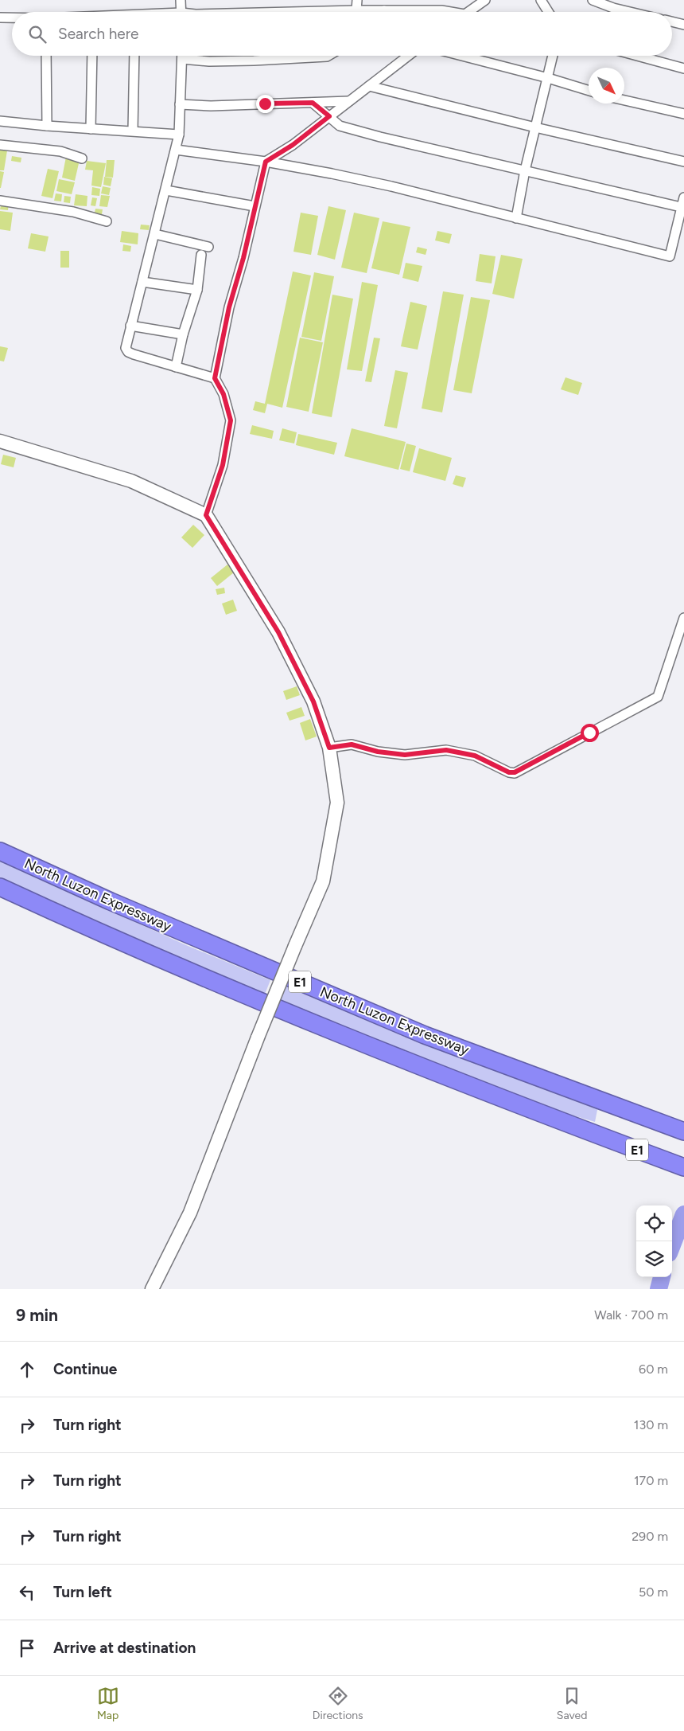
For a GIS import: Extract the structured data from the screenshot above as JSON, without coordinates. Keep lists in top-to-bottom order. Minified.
{"streets":{"highway":["North Luzon Expressway","E1"]},"north":"bottom right","page":{"search":"Search here","heading":["9 min","Walk · 700 m"],"list":[["Continue","60 m"],["Turn right","130 m"],["Turn right","170 m"],["Turn right","290 m"],["Turn left","50 m"],"Arrive at destination"],"nav":["Map","Directions","Saved"]}}
